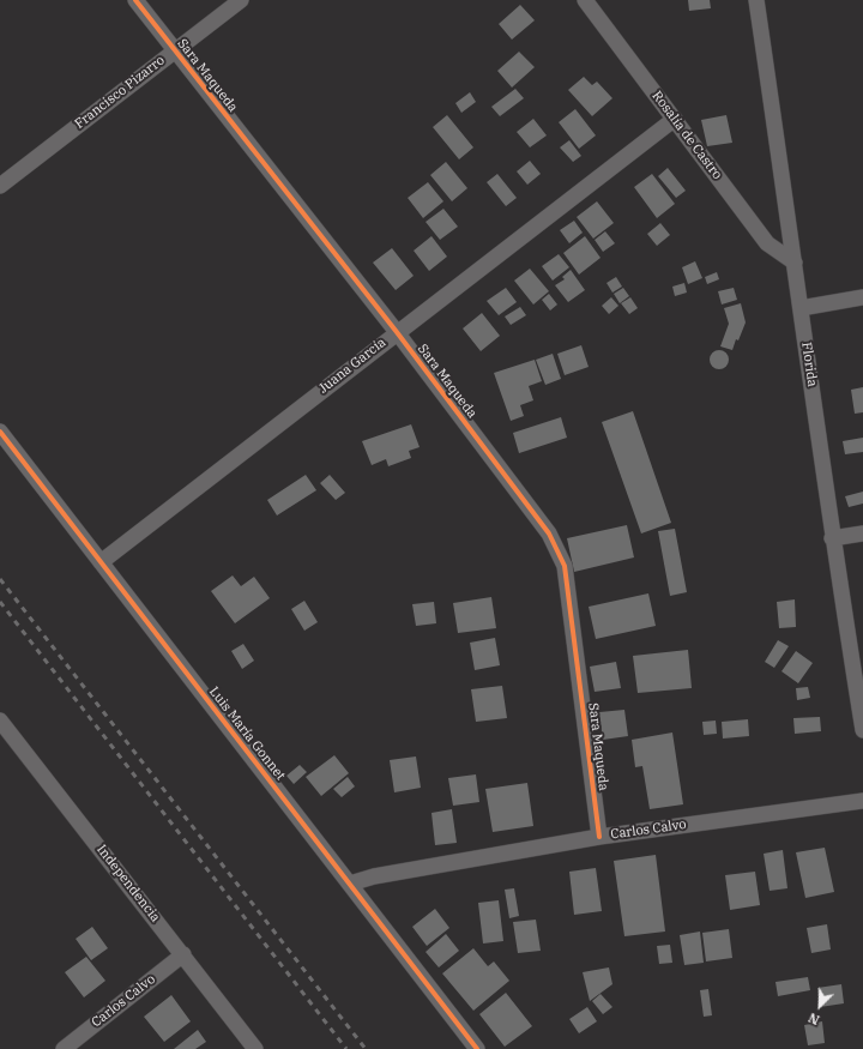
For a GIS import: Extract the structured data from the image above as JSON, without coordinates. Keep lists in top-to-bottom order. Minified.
{"streets":{"street":["Sara Maqueda","Francisco Pizarro","Rosalía de Castro","Florida","Juana García","Luis María Gonnet","Carlos Calvo","Independencia"]},"crossings":[["Sara Maqueda","Francisco Pizarro"],["Sara Maqueda","Juana García"],["Sara Maqueda","Carlos Calvo"],["Rosalía de Castro","Florida"],["Rosalía de Castro","Juana García"],["Juana García","Luis María Gonnet"],["Luis María Gonnet","Carlos Calvo"],["Carlos Calvo","Independencia"]],"north":"bottom left"}
